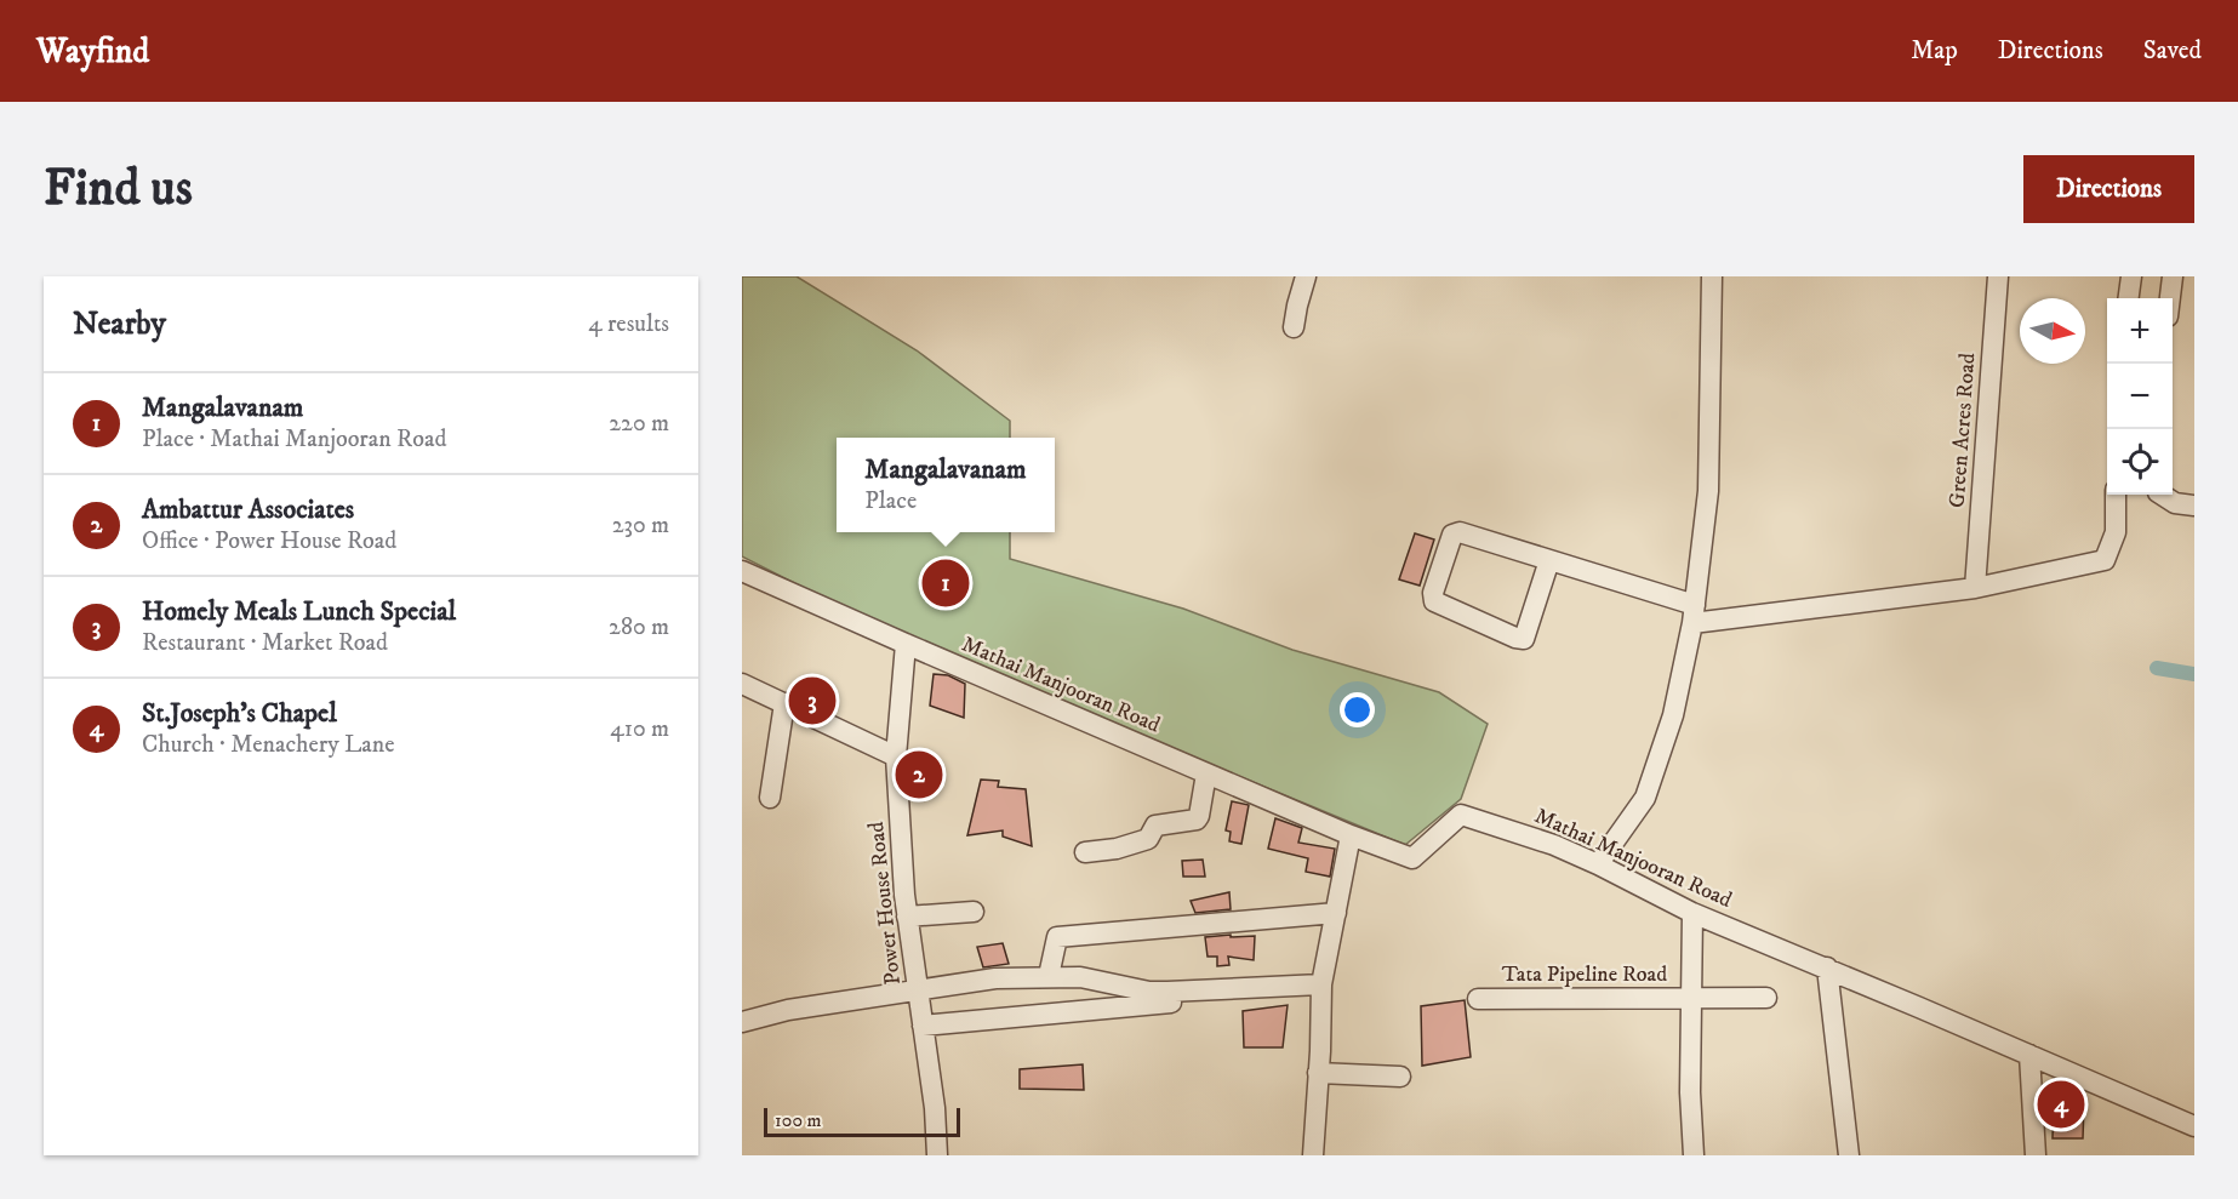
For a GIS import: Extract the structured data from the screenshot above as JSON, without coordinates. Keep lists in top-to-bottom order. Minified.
{"streets":{"street":["Green Acres Road","Mathai Manjooran Road","Power House Road","Tata Pipeline Road"]},"crossings":[["Mathai Manjooran Road","Power House Road"],["Mathai Manjooran Road","Tata Pipeline Road"]],"scale_bar":"100 m","north":"right","page":{"header":"Wayfind","nav":["Map","Directions","Saved"],"buttons":"Directions","title":"Find us","heading":["Nearby","4 results"],"map_buttons":["+","−"],"list":[{"mark":"1","name":"Mangalavanam","note":"Place · Mathai Manjooran Road","value":"220 m"},{"mark":"2","name":"Ambattur Associates","note":"Office · Power House Road","value":"230 m"},{"mark":"3","name":"Homely Meals Lunch Special","note":"Restaurant · Market Road","value":"280 m"},{"mark":"4","name":"St.Joseph's Chapel","note":"Church · Menachery Lane","value":"410 m"}],"popup":["Mangalavanam","Place"],"pins":["1","3","2","4"],"scale":"100 m"}}
